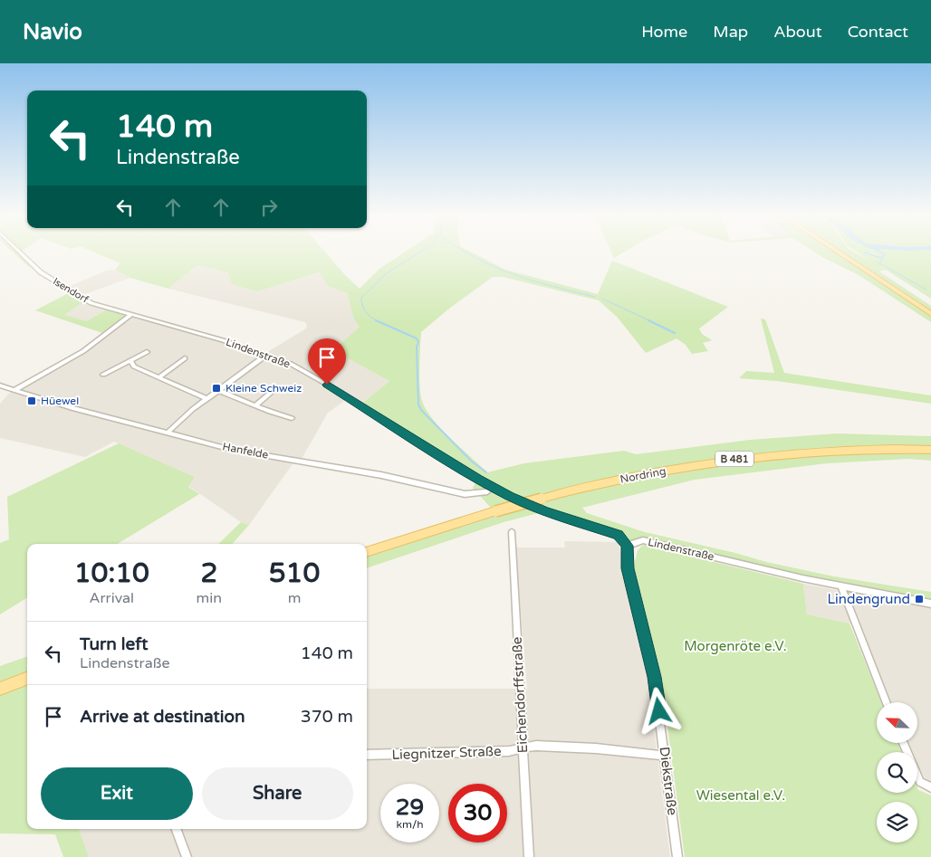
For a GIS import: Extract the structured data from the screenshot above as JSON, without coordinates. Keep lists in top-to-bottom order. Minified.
{"streets":{"main road":["B 481","Nordring"],"street":["Isendorf","Lindenstraße","Hanfelde","Eichendorffstraße","Liegnitzer Straße","Diekstraße"]},"crossings":[["Isendorf","Lindenstraße"],["Lindenstraße","Hanfelde"],["Lindenstraße","Diekstraße"],["Eichendorffstraße","Liegnitzer Straße"],["Liegnitzer Straße","Diekstraße"]],"parks":["Morgenröte e.V.","Wiesental e.V."],"places":{"transit":["Kleine Schweiz","Hüewel","Lindengrund"]},"north":"top left","page":{"header":"Navio","nav":["Home","Map","About","Contact"],"turn":["140 m","Lindenstraße"],"eta":["10:10","Arrival","2","min","510","m"],"list":[{"name":"Turn left","note":"Lindenstraße","value":"140 m"},{"name":"Arrive at destination","value":"370 m"}],"buttons":["Exit","Share"],"speed":"29 km/h","limit":"30"}}
